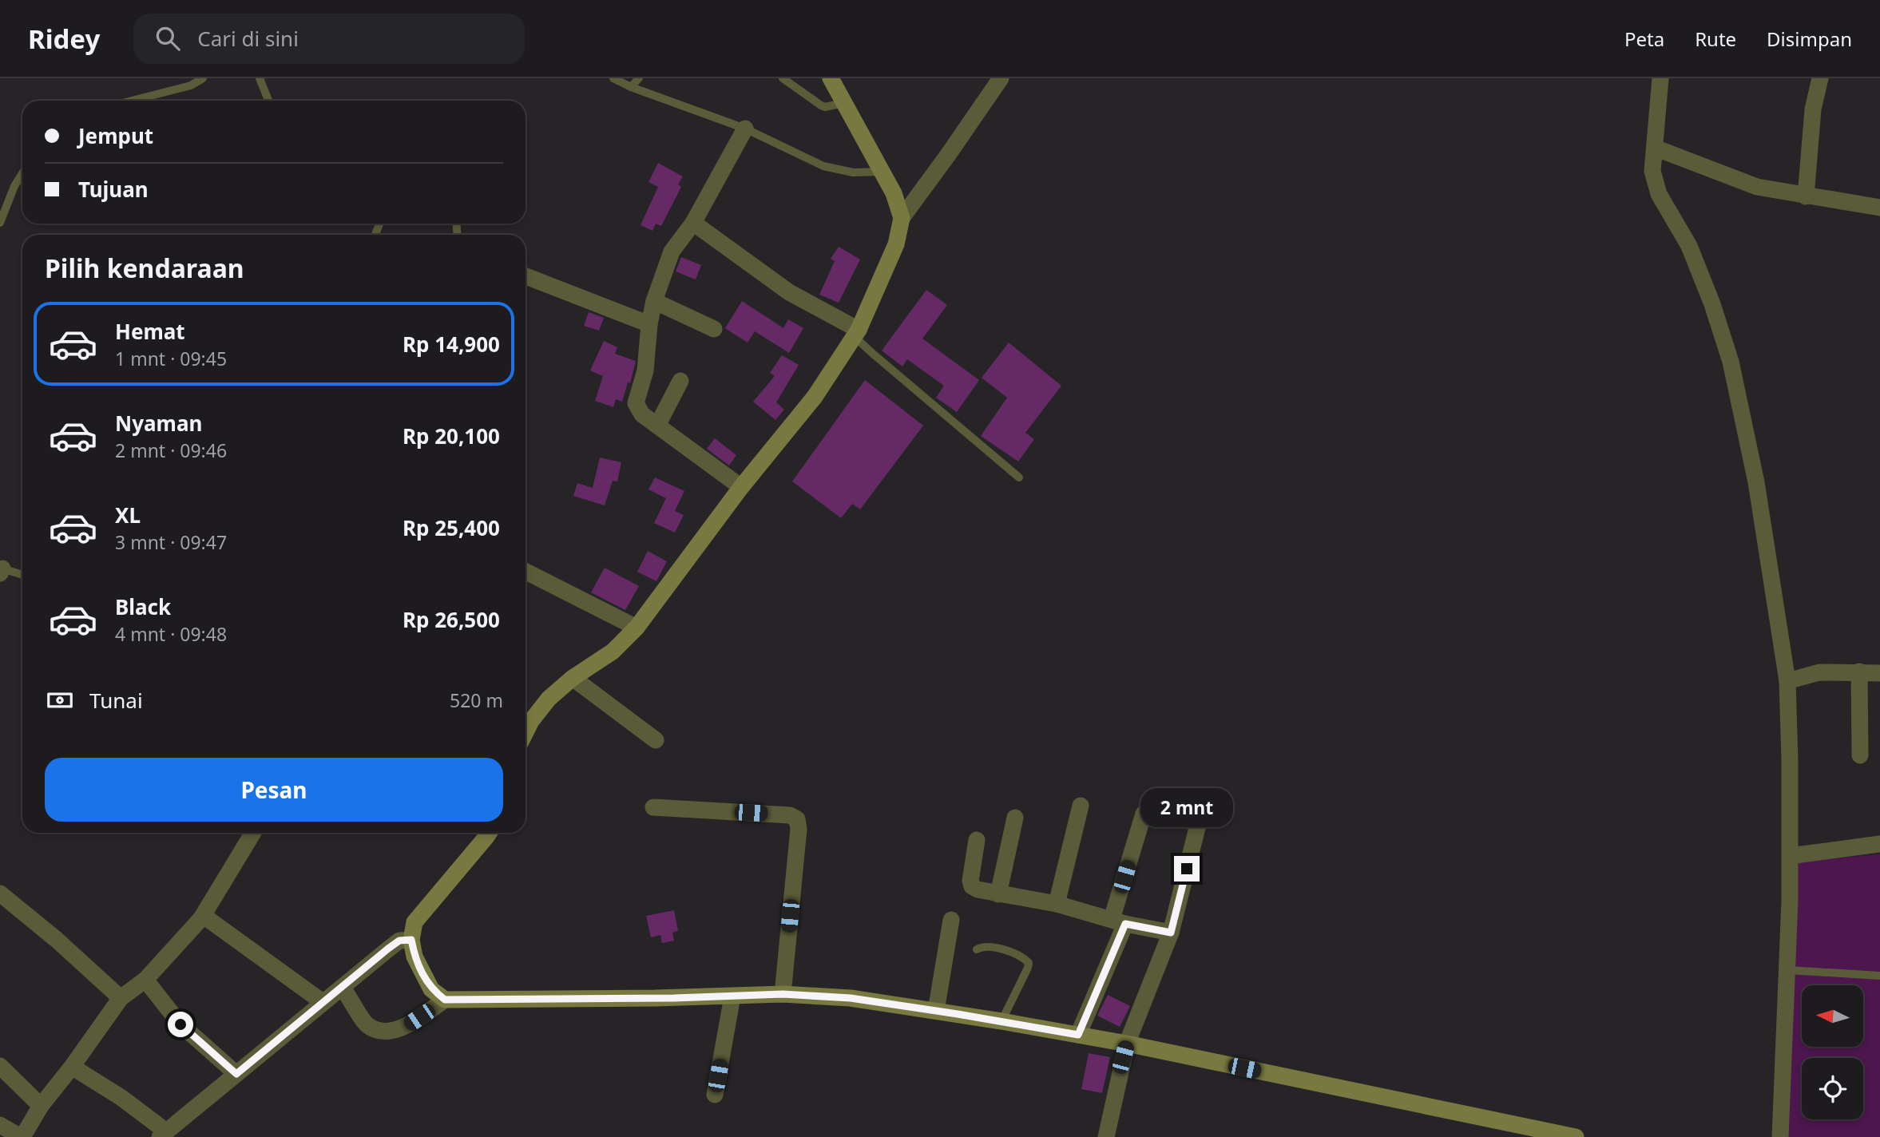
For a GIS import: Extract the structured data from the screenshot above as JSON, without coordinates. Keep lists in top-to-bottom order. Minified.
{"north":"left","page":{"header":"Ridey","search":"Cari di sini","nav":["Peta","Rute","Disimpan"],"banner":["Jemput","Tujuan"],"heading":"Pilih kendaraan","list":[{"name":"Hemat","note":"1 mnt · 09:45","value":"Rp 14,900"},{"name":"Nyaman","note":"2 mnt · 09:46","value":"Rp 20,100"},{"name":"XL","note":"3 mnt · 09:47","value":"Rp 25,400"},{"name":"Black","note":"4 mnt · 09:48","value":"Rp 26,500"}],"pay":["Tunai","520 m"],"buttons":"Pesan","bubble":"2 mnt"}}
